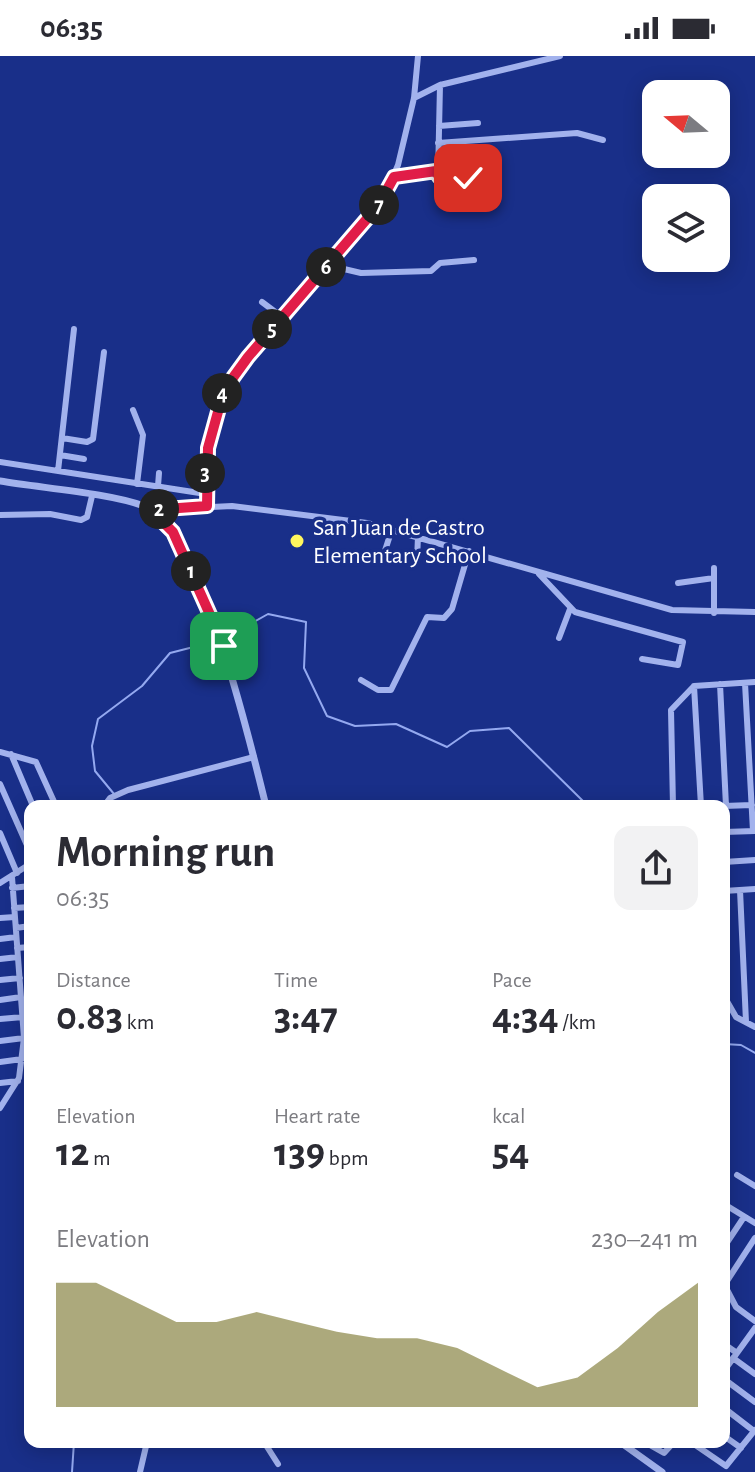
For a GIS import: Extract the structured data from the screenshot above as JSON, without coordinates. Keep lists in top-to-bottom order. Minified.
{"places":["San Juan de Castro Elementary School"],"north":"left","page":{"status":"06:35","pins":["7","6","5","4","3","2","1"],"heading":["Morning run","06:35"],"stats":[["Distance","0.83 km"],["Time","3:47"],["Pace","4:34 /km"],["Elevation","12 m"],["Heart rate","139 bpm"],["kcal","54"]],"chart":["Elevation","230–241 m"]}}
